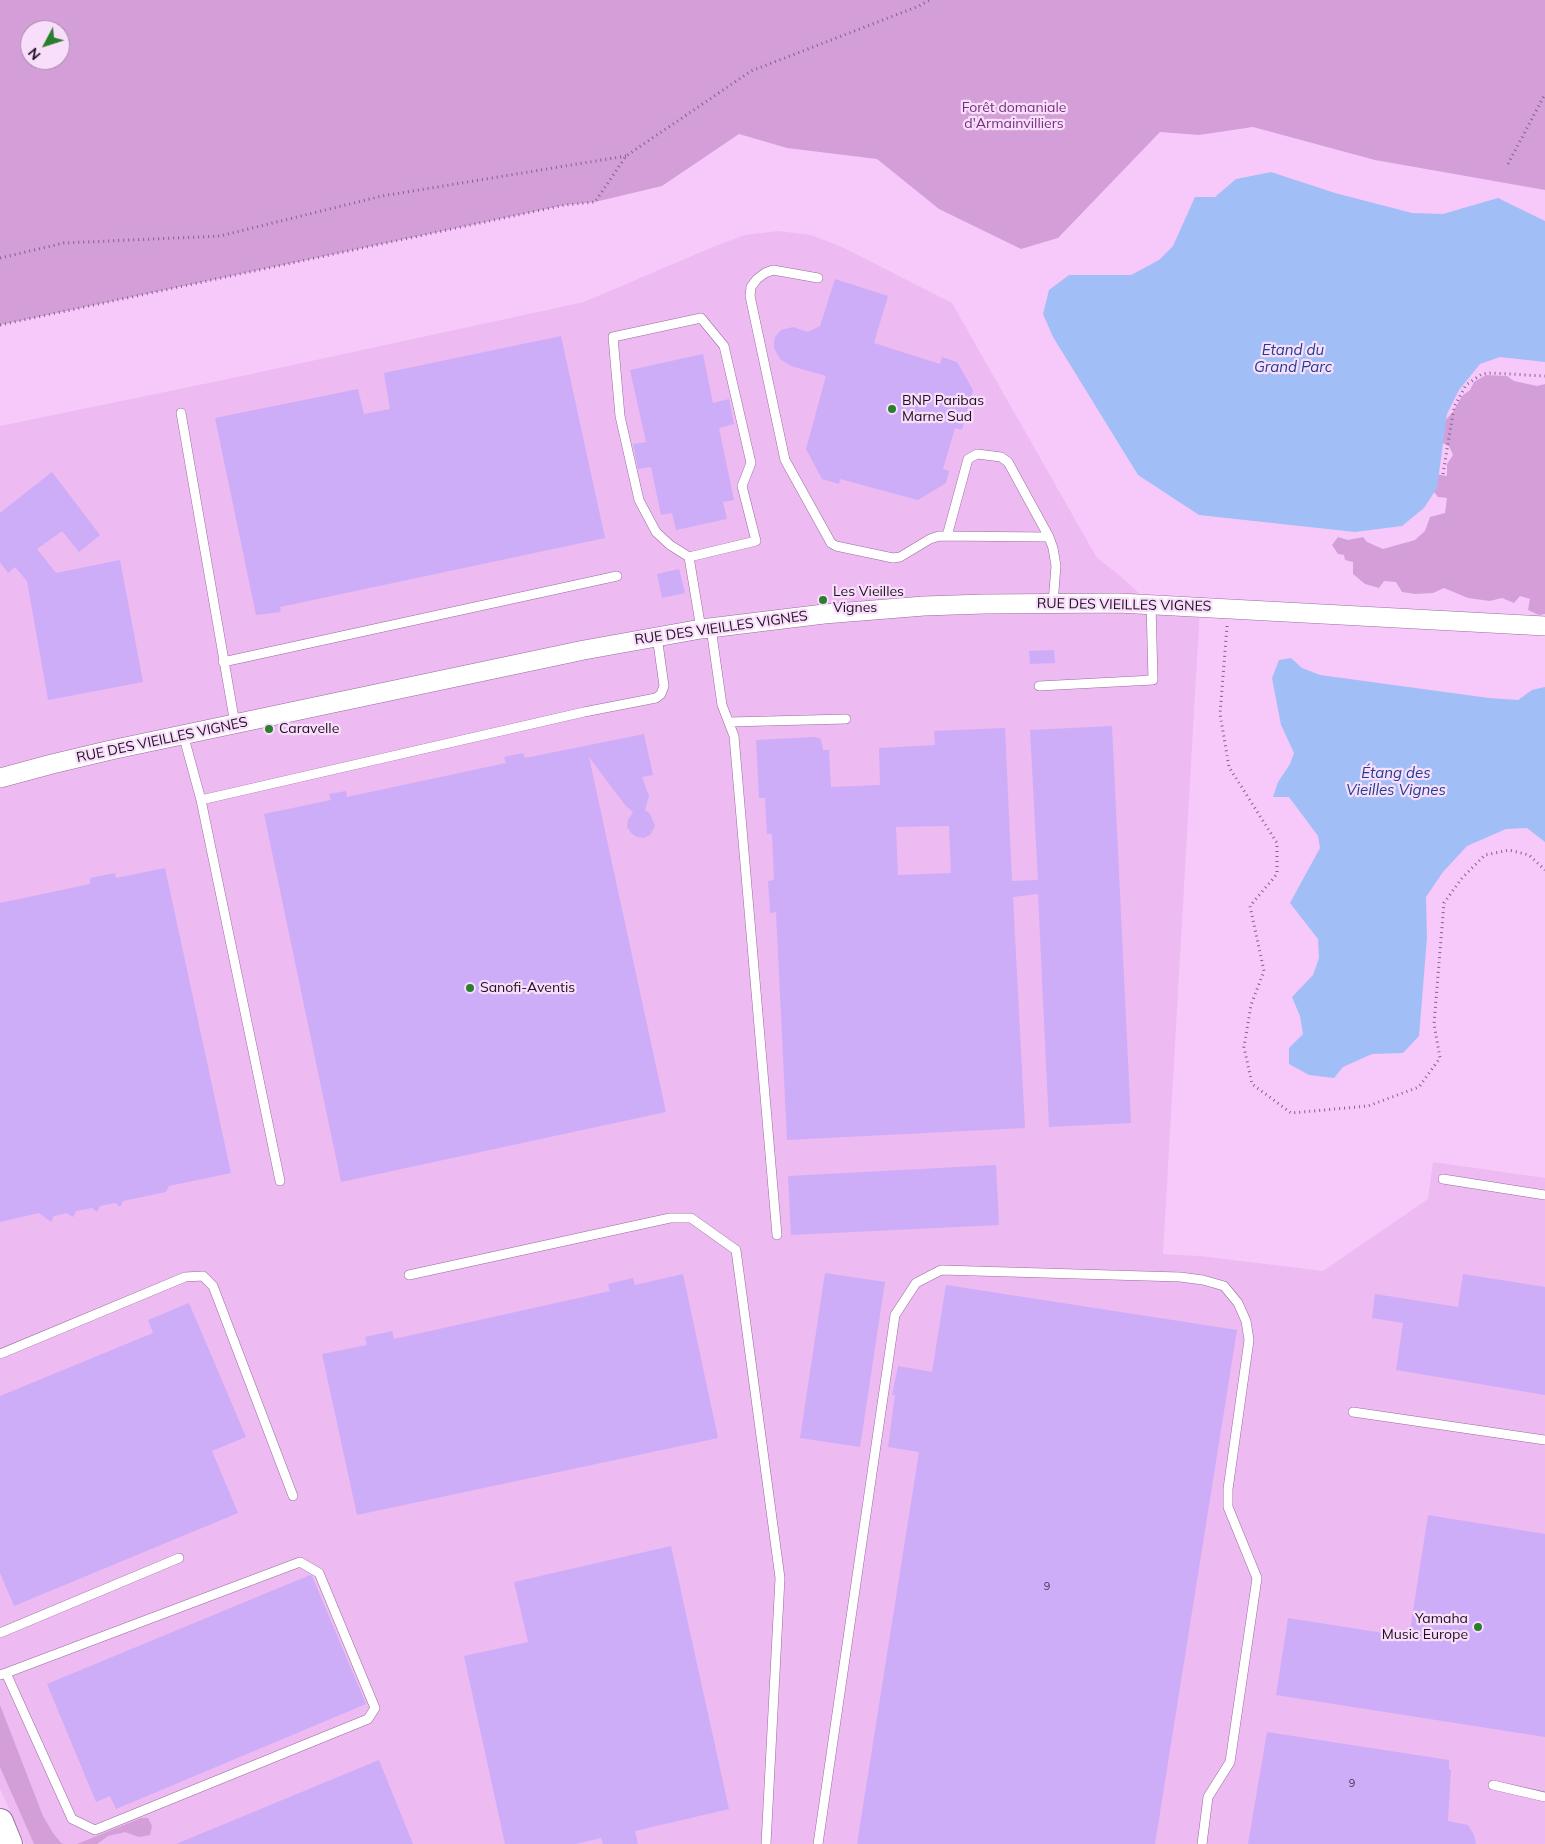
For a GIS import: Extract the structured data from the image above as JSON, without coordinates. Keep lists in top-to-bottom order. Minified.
{"streets":{"street":["RUE DES VIEILLES VIGNES"]},"water":["Etand du Grand Parc","Étang des Vieilles Vignes"],"parks":["Forêt domaniale d'Armainvilliers"],"places":["BNP Paribas Marne Sud","Les Vieilles Vignes","Caravelle","Sanofi-Aventis","Yamaha Music Europe"],"house_numbers":["9","9"],"north":"bottom left"}
